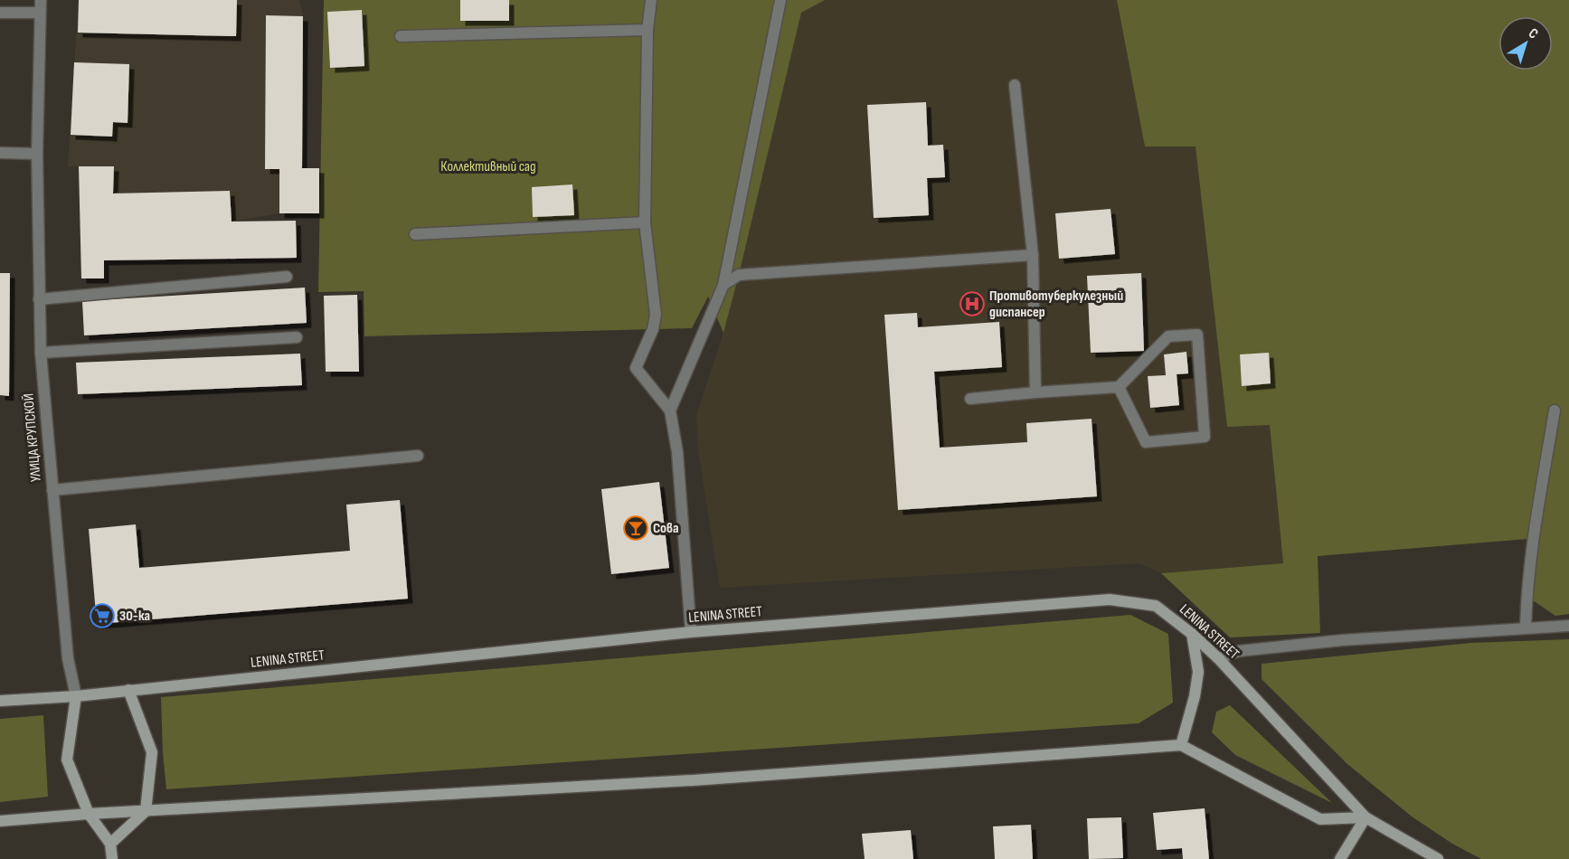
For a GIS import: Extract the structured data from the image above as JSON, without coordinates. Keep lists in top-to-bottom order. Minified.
{"streets":{"main road":["УЛИЦА КРУПСКОЙ","LENINA STREET"]},"crossings":[["УЛИЦА КРУПСКОЙ","LENINA STREET"]],"parks":["Коллективный сад"],"places":{"hospital":["Противотуберкулезный диспансер"],"bar":["Сова"],"supermarket":["30-ка"]},"north":"top right"}
